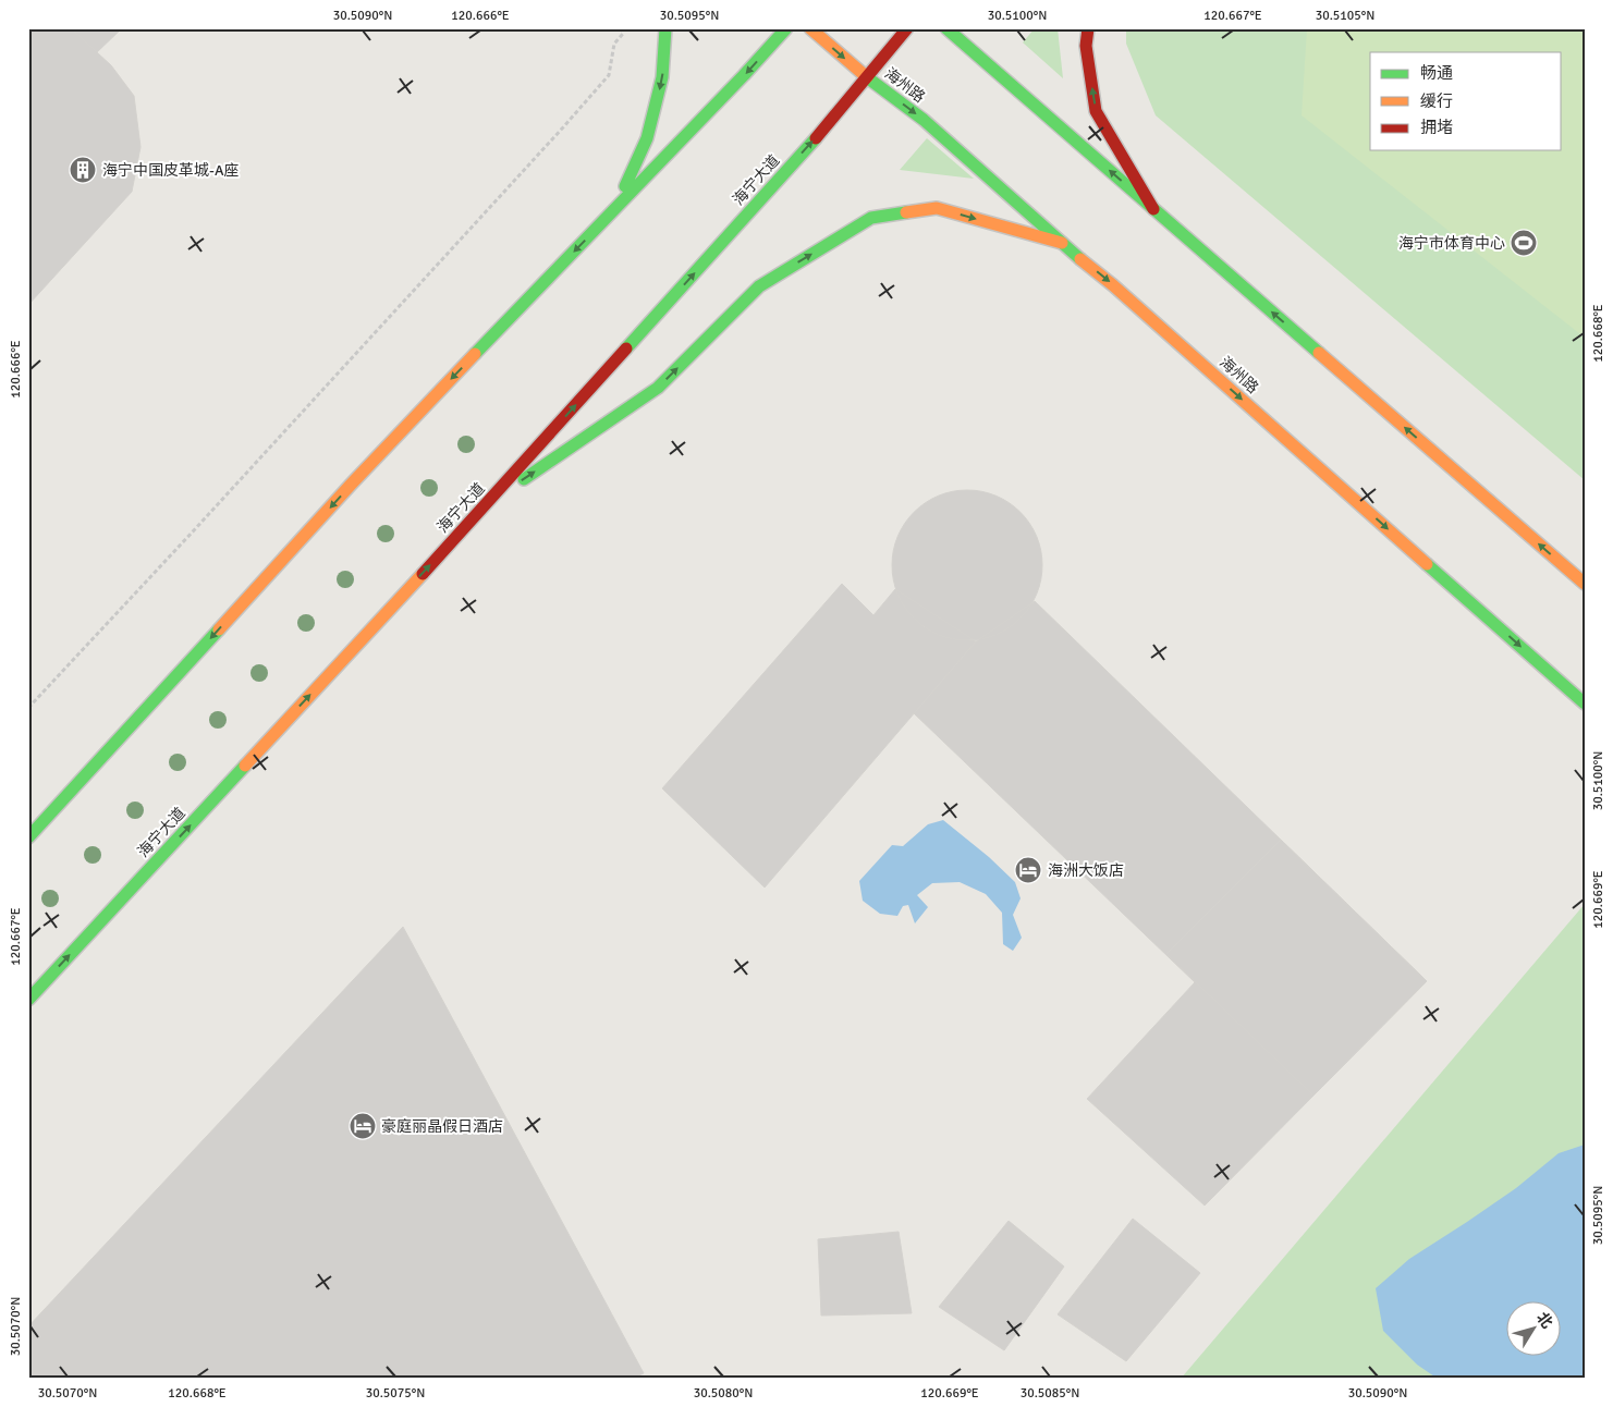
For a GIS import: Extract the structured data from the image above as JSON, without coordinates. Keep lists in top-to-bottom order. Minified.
{"streets":{"main road":["海州路","海宁大道"]},"crossings":[["海州路","海宁大道"]],"places":{"building":["海宁中国皮革城-A座"],"sports":["海宁市体育中心"],"hotel":["海洲大饭店","豪庭丽晶假日酒店"]},"legend":["畅通","缓行","拥堵"],"north":"top right","coordinates":["30.5090°N","120.666°E","30.5095°N","30.5100°N","120.667°E","30.5105°N","120.668°E","120.669°E","30.5070°N","30.5075°N","30.5080°N","30.5085°N"]}
